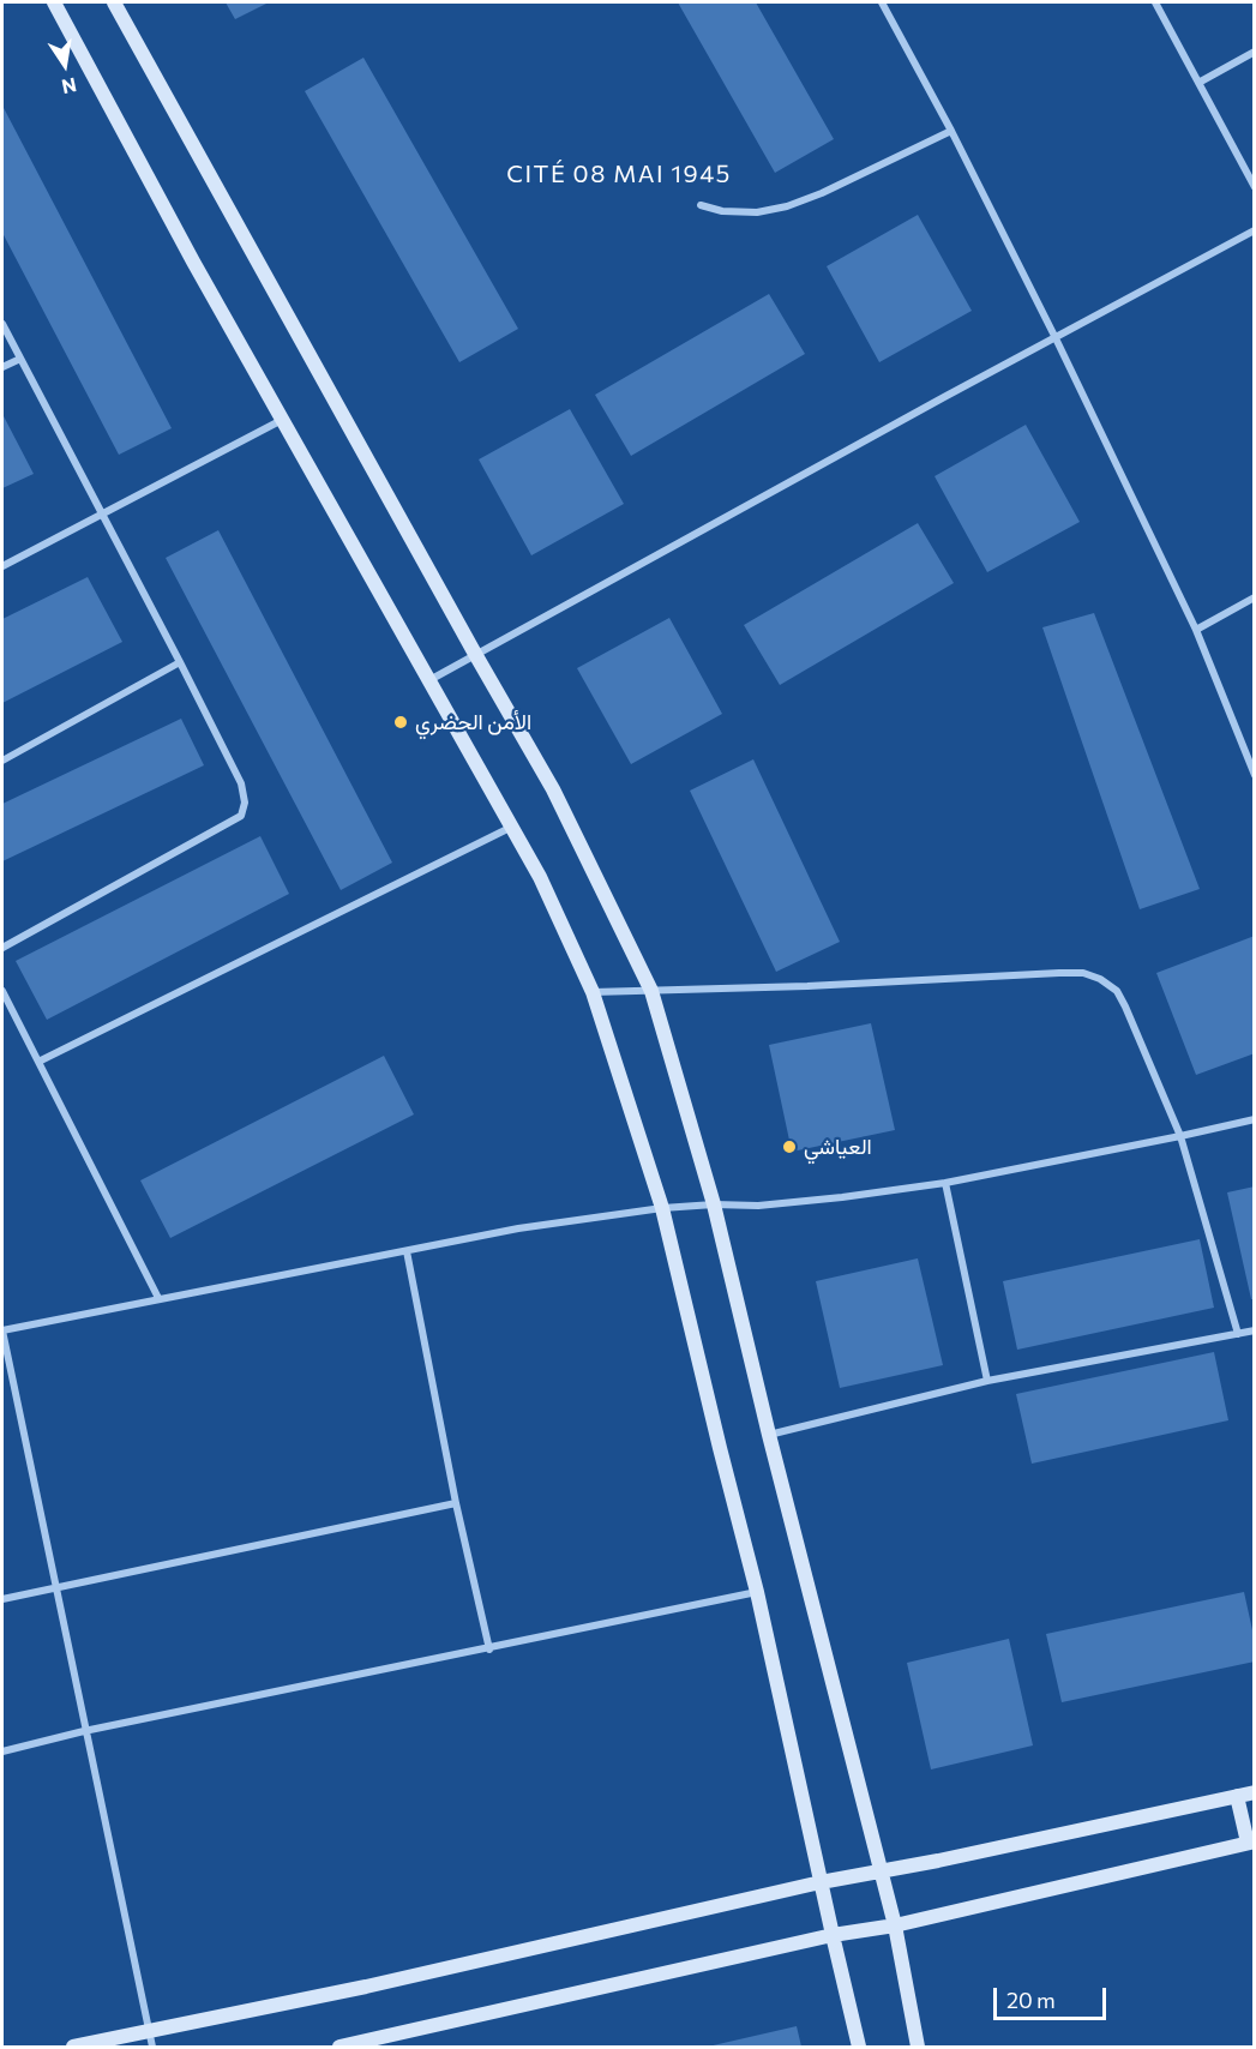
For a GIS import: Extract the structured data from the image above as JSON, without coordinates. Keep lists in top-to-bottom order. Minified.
{"districts":["CITÉ 08 MAI 1945"],"places":["الأمن الحضري","العياشي"],"scale_bar":"20 m","north":"bottom"}
